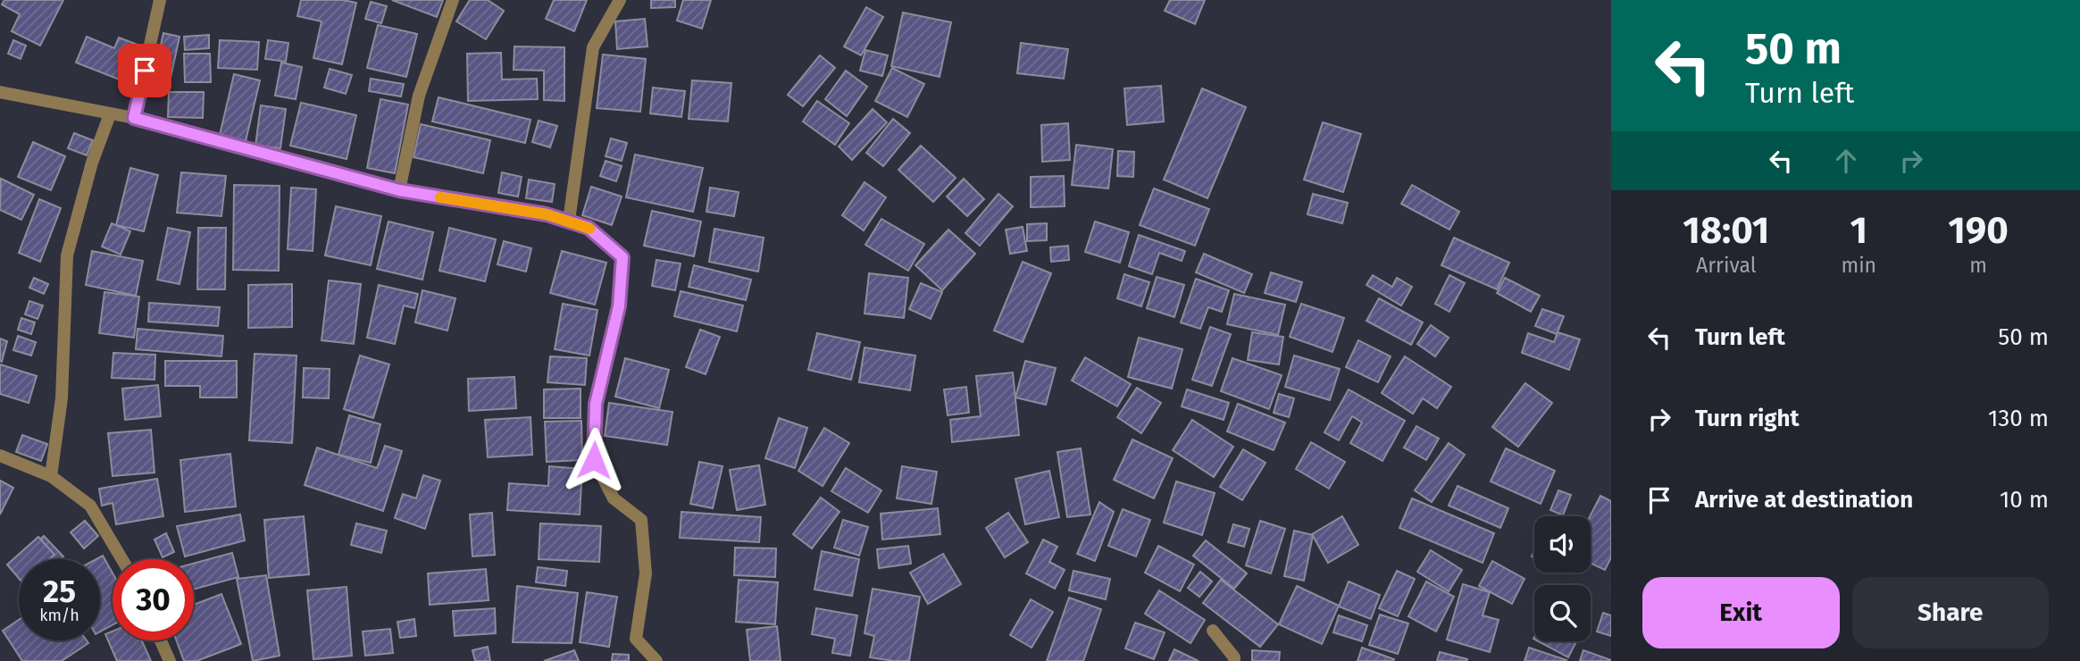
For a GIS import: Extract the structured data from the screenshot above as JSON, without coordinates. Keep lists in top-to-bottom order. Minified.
{"page":{"turn":["50 m","Turn left"],"eta":["18:01","Arrival","1","min","190","m"],"list":[{"name":"Turn left","value":"50 m"},{"name":"Turn right","value":"130 m"},{"name":"Arrive at destination","value":"10 m"}],"speed":"25 km/h","limit":"30","buttons":["Exit","Share"]}}
